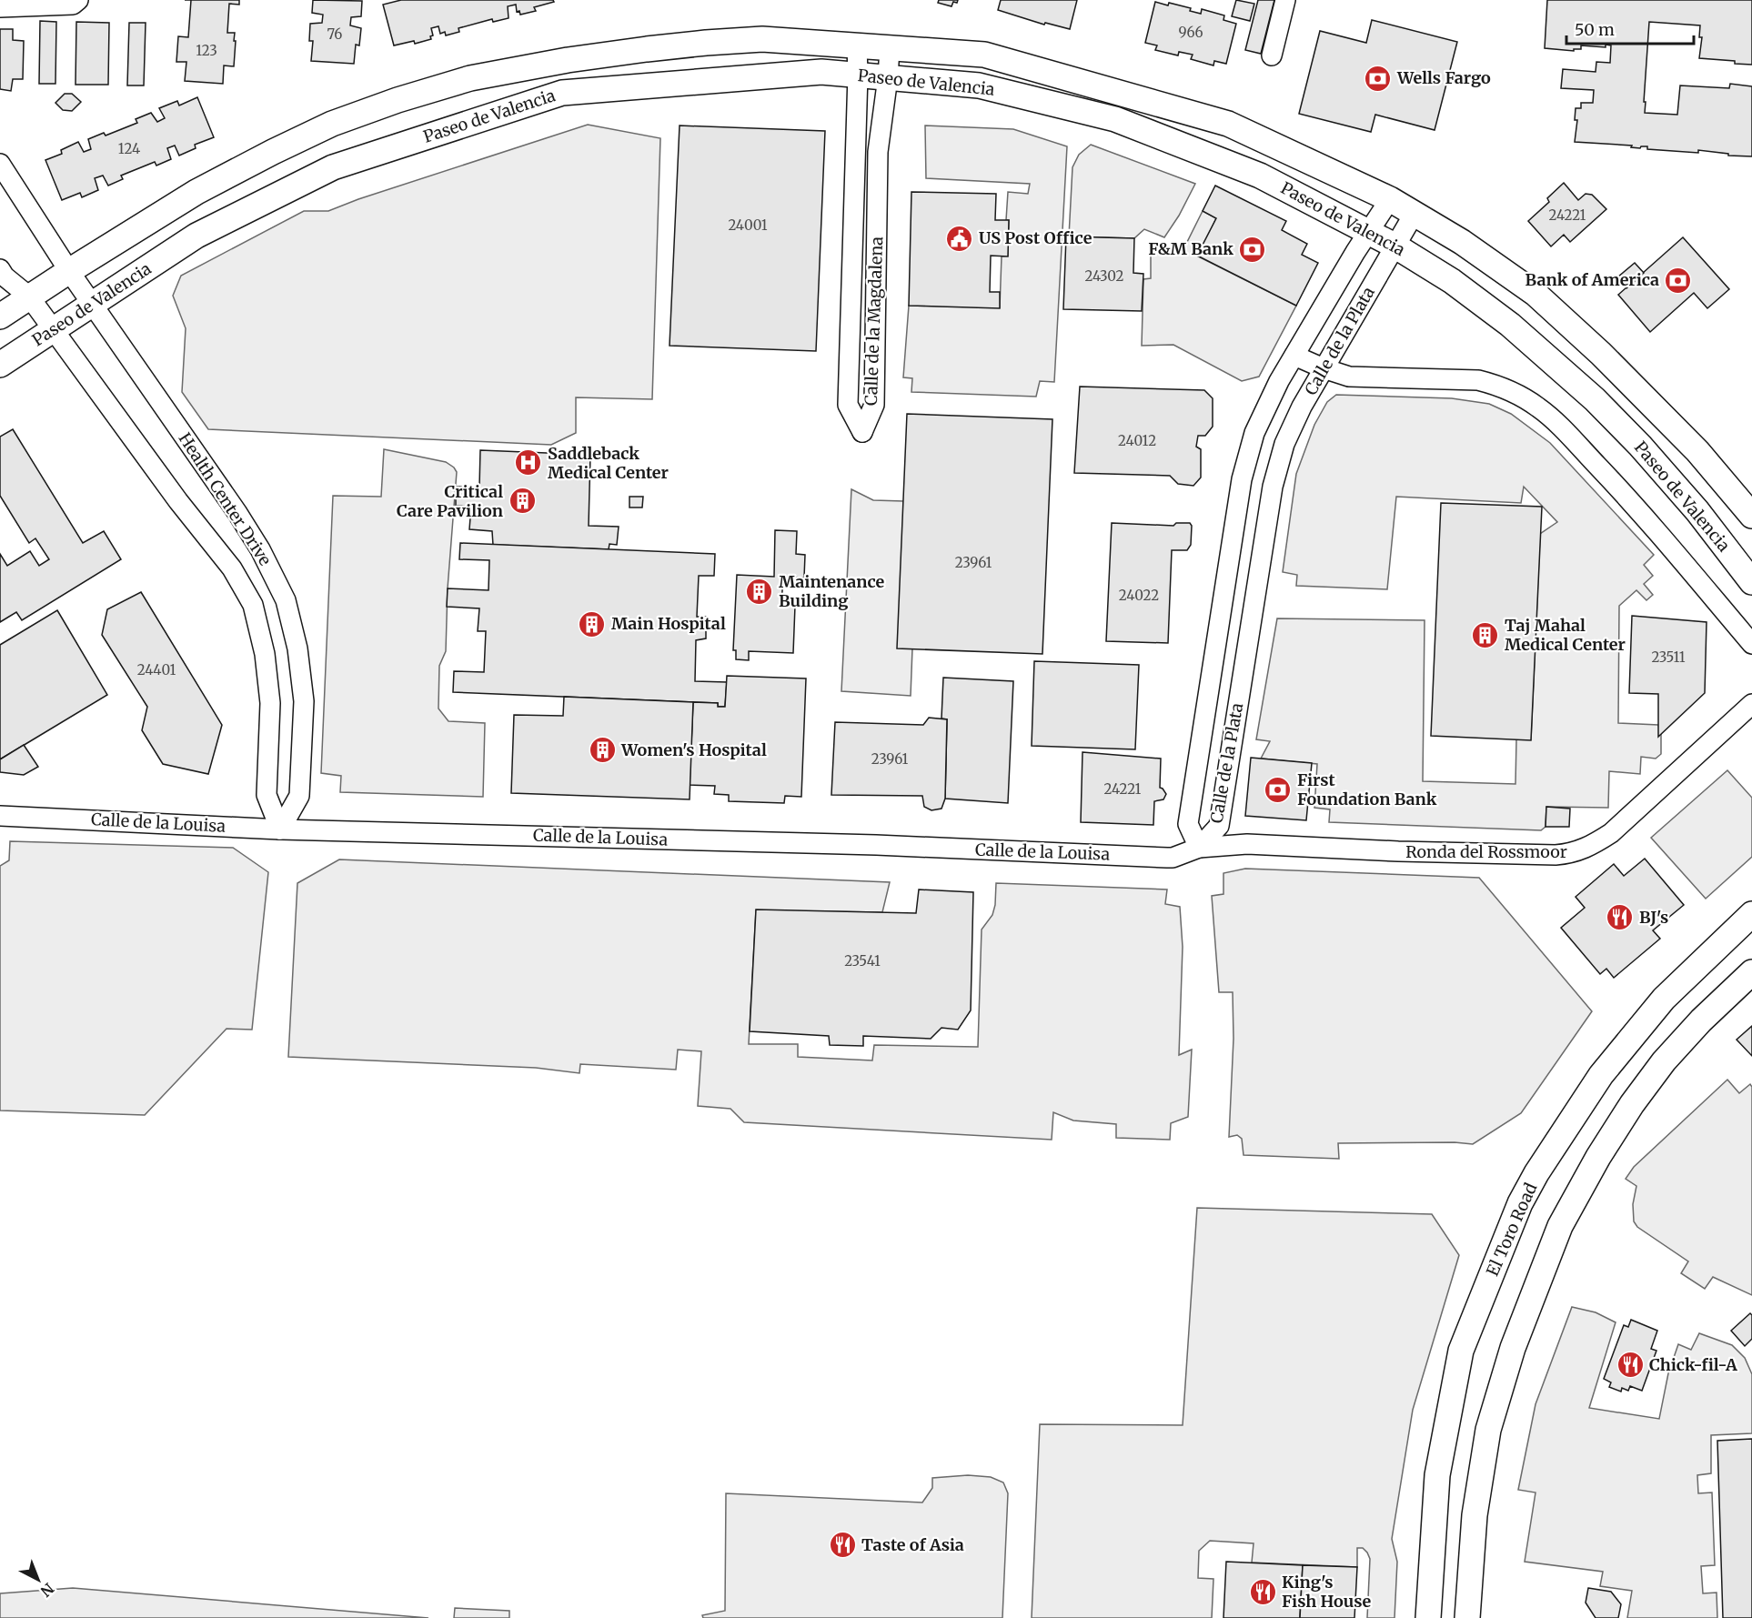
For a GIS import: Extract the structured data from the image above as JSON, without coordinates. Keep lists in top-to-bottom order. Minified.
{"streets":{"main road":["Paseo de Valencia","El Toro Road"],"street":["Calle de la Magdalena","Calle de la Plata","Health Center Drive","Calle de la Louisa","Ronda del Rossmoor"]},"crossings":[["Paseo de Valencia","Calle de la Magdalena"],["Paseo de Valencia","Calle de la Plata"],["Paseo de Valencia","Health Center Drive"],["Calle de la Plata","Calle de la Louisa"],["Calle de la Plata","Ronda del Rossmoor"],["Health Center Drive","Calle de la Louisa"],["Calle de la Louisa","Ronda del Rossmoor"]],"places":{"bank":["Wells Fargo","F&M Bank","Bank of America","First Foundation Bank"],"public building":["US Post Office"],"hospital":["Saddleback Medical Center"],"building":["Critical Care Pavilion","Maintenance Building","Main Hospital","Taj Mahal Medical Center","Women's Hospital"],"restaurant":["BJ's","Chick-fil-A","Taste of Asia","King's Fish House"]},"house_numbers":["966","76","123","124","24221","24001","24302","24012","23961","24022","23511","24401","23961","24221","23541"],"scale_bar":"50 m","north":"bottom right"}
